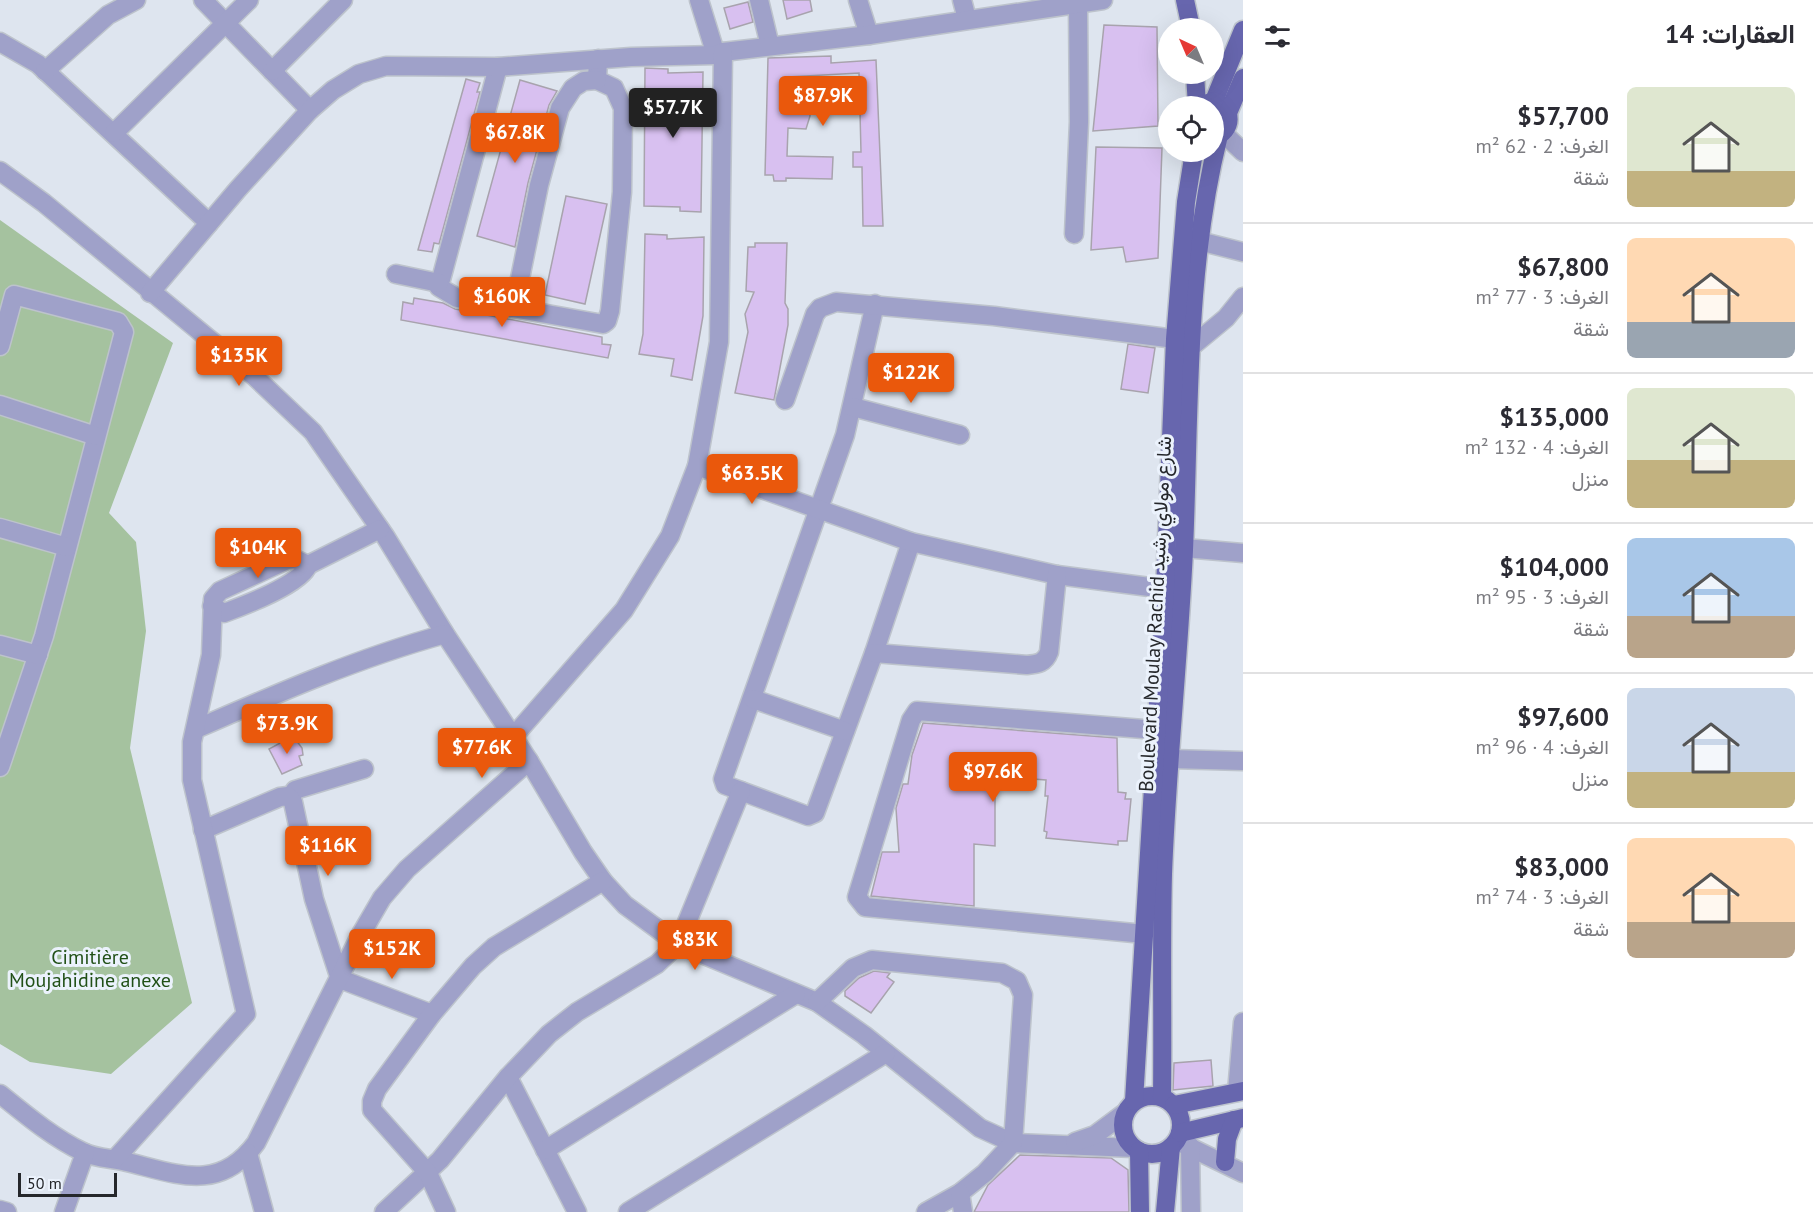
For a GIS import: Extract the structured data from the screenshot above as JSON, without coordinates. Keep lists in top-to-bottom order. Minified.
{"streets":{"main road":["Boulevard Moulay Rachid شارع مولاي رشيد"]},"parks":["Cimitière Moujahidine anexe"],"scale_bar":"50 m","north":"top left","page":{"heading":"العقارات: 14","list":[{"name":"$57,700","note":"الغرف: 2 · 62 m² · شقة"},{"name":"$67,800","note":"الغرف: 3 · 77 m² · شقة"},{"name":"$135,000","note":"الغرف: 4 · 132 m² · منزل"},{"name":"$104,000","note":"الغرف: 3 · 95 m² · شقة"},{"name":"$97,600","note":"الغرف: 4 · 96 m² · منزل"},{"name":"$83,000","note":"الغرف: 3 · 74 m² · شقة"}],"price":["$87.9K","$57.7K","$67.8K","$160K","$135K","$122K","$63.5K","$104K","$73.9K","$77.6K","$97.6K","$116K","$83K","$152K"],"scale":"50 m"}}
